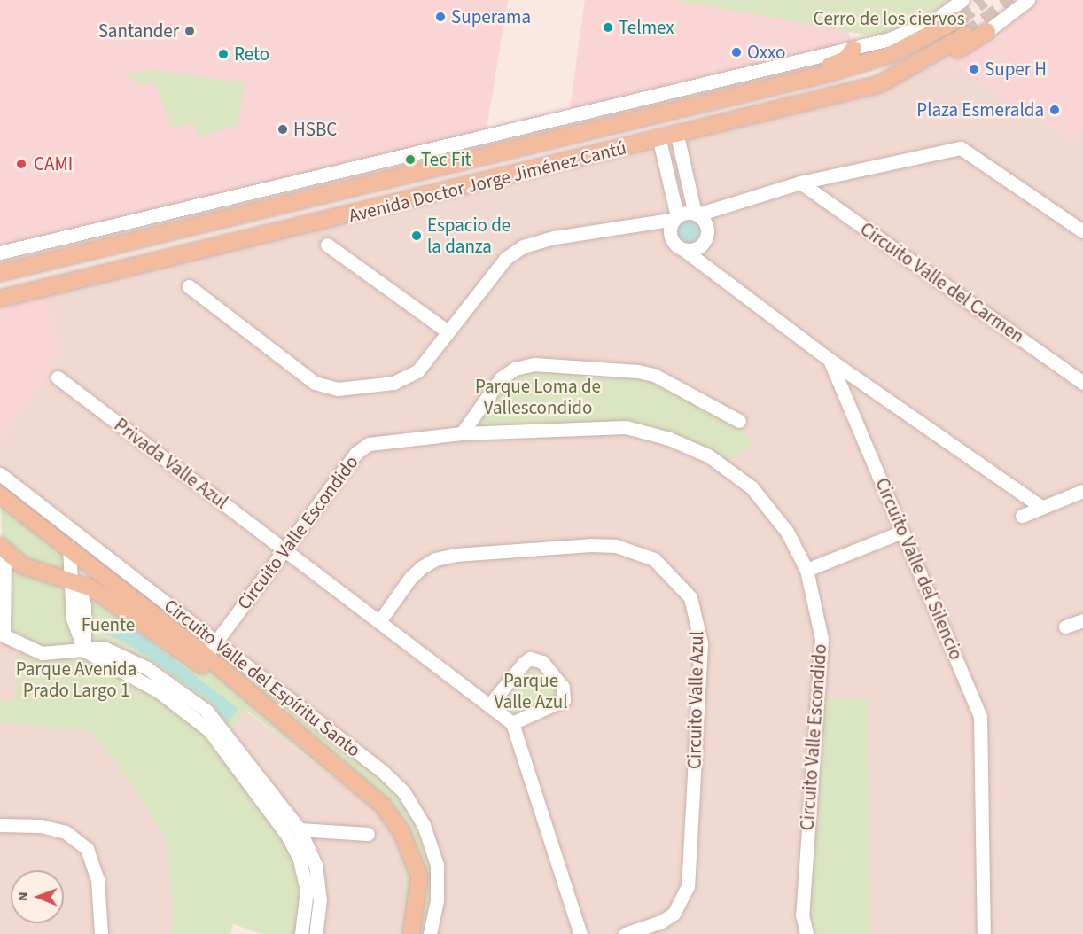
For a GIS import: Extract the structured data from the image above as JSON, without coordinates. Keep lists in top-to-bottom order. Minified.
{"streets":{"main road":["Avenida Doctor Jorge Jiménez Cantú"],"street":["Circuito Valle del Carmen","Privada Valle Azul","Circuito Valle Escondido","Circuito Valle del Silencio","Circuito Valle del Espíritu Santo","Circuito Valle Azul"]},"crossings":[["Privada Valle Azul","Circuito Valle Escondido"],["Circuito Valle Escondido","Circuito Valle del Espíritu Santo"]],"parks":["Cerro de los ciervos","Parque Loma de Vallescondido","Fuente","Parque Avenida Prado Largo 1","Parque Valle Azul"],"places":["Superama","Telmex","Santander","Oxxo","Reto","Super H","Plaza Esmeralda","HSBC","Tec Fit","CAMI","Espacio de la danza"],"north":"left"}
